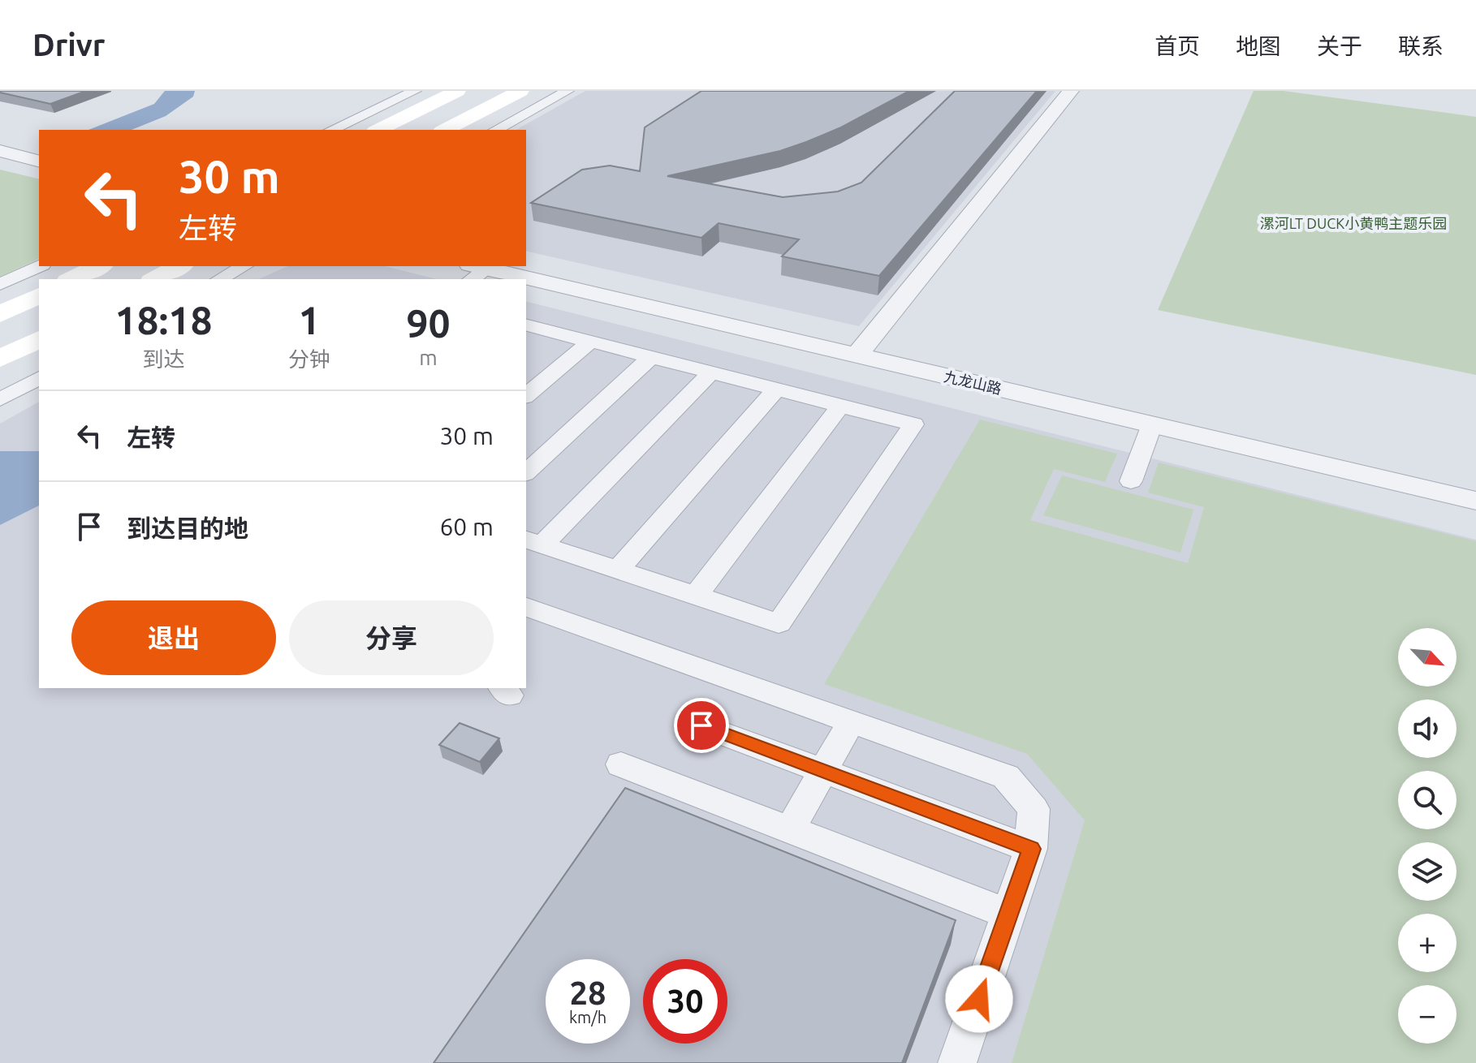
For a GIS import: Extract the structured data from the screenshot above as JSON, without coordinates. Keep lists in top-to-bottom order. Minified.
{"streets":{"street":["九龙山路"]},"parks":["漯河LT DUCK小黄鸭主题乐园"],"north":"bottom right","page":{"header":"Drivr","nav":["首页","地图","关于","联系"],"turn":["30 m","左转"],"eta":["18:18","到达","1","分钟","90","m"],"list":[{"name":"左转","value":"30 m"},{"name":"到达目的地","value":"60 m"}],"buttons":["退出","分享"],"map_buttons":["+","−"],"speed":"28 km/h","limit":"30"}}
